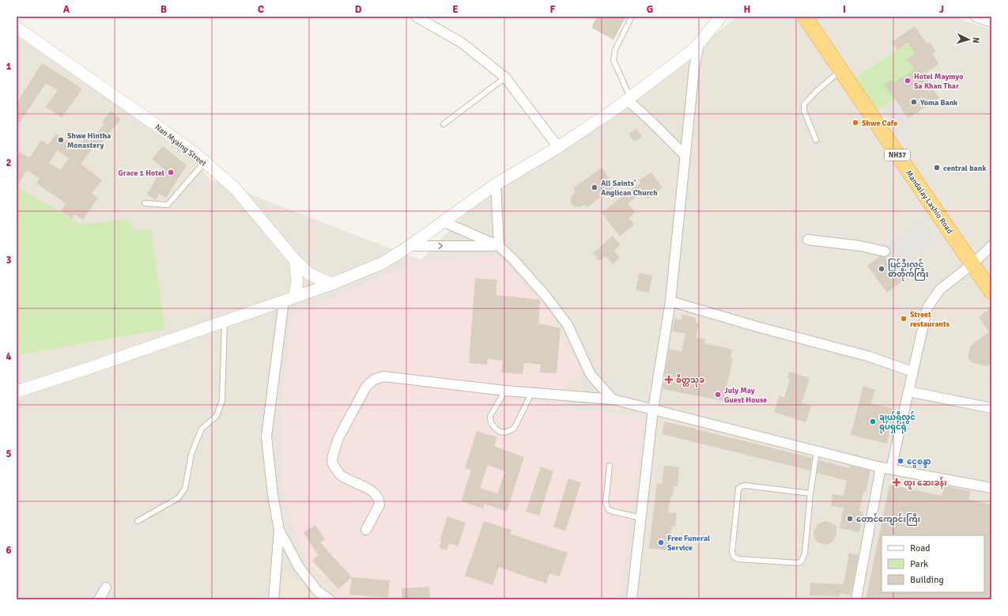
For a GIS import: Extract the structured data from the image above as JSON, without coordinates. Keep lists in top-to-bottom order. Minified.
{"streets":{"highway":["NH37","Mandalay Lashio Road"],"street":["Nan Myaing Street"]},"places":{"other":["Hotel Maymyo Sa Khan Thar","Yoma Bank","Shwe Cafe","Shwe Hintha Monastery","central bank","Grace 1 Hotel","All Saints' Anglican Church","ပြင်ဦးလွင် စာတိုက်ကြီး","Street restaurants","July May Guest House","ချယ်ရီလွင် ရုပ်ရှင်ရုံ","ငွေစန္ဒာ","တောင်ကျောင်းကြီး","Free Funeral Service"],"health":["စိတ္တသုခ","ထူး ဆေးခန်း"]},"legend":["Road","Park","Building"],"north":"right","grid":{"columns":["A","B","C","D","E","F","G","H","I","J"],"rows":["1","2","3","4","5","6"]}}
